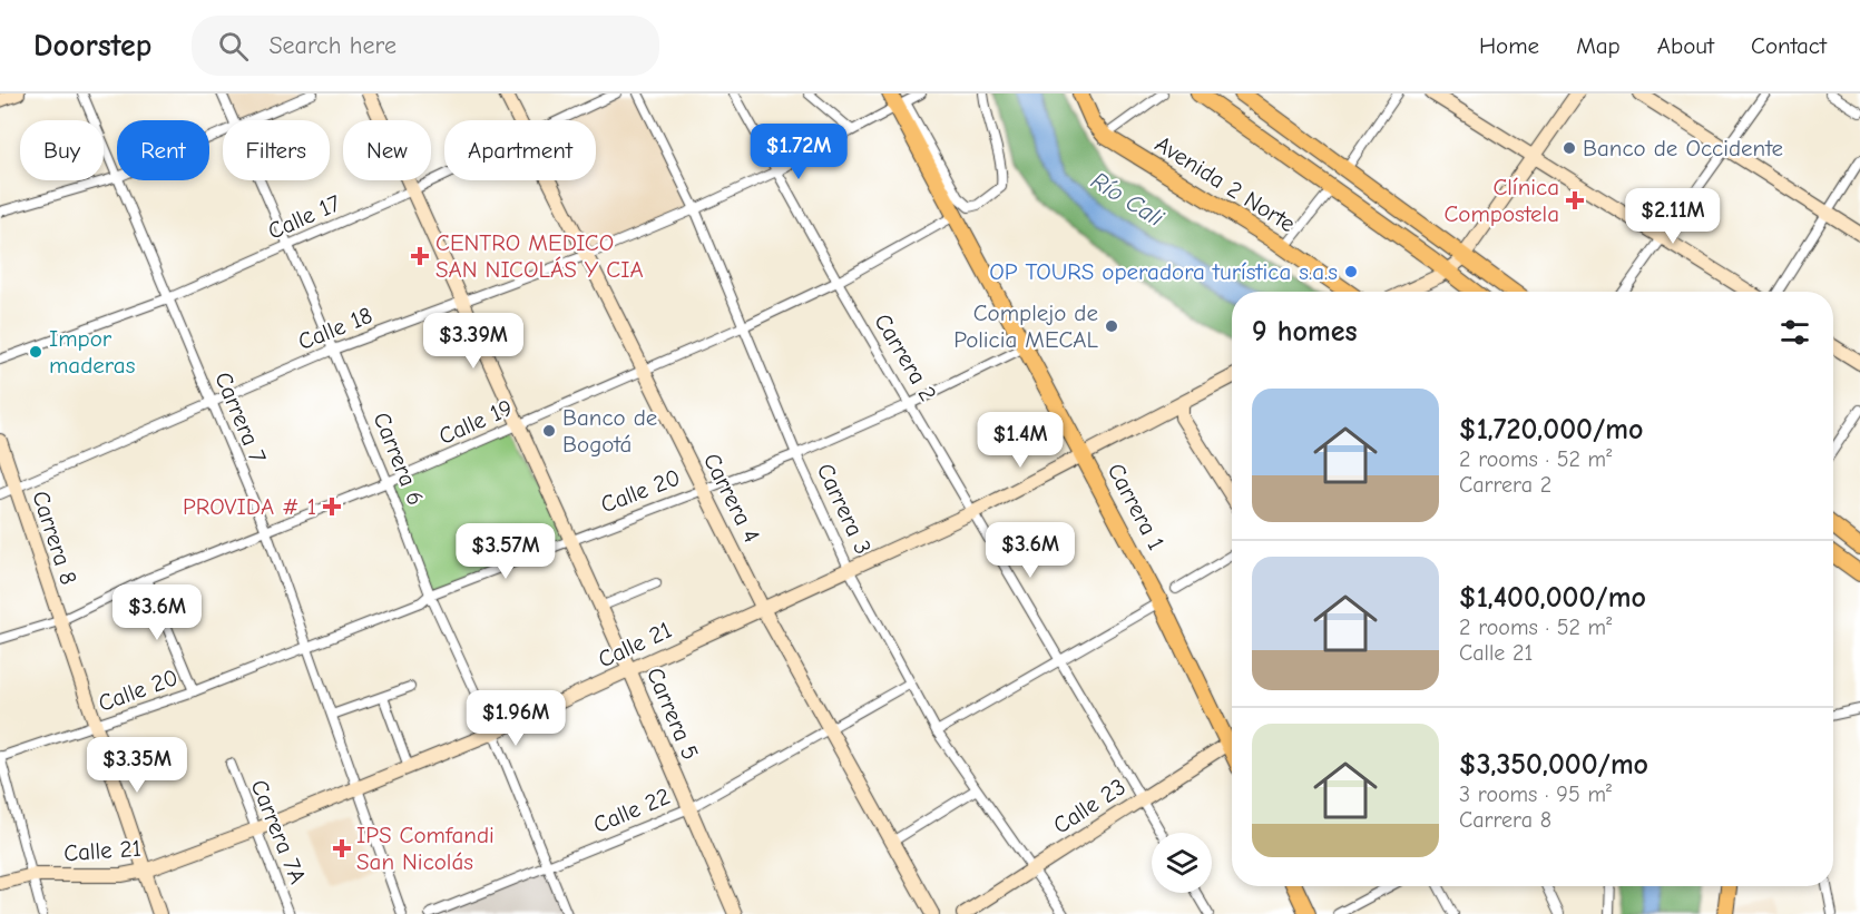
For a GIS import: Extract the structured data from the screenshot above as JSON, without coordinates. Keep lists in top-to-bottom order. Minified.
{"streets":{"main road":["Avenida 2 Norte","Carrera 4","Carrera 1","Carrera 8","Calle 21","Carrera 5","Calle 23"],"street":["Calle 17","Calle 18","Carrera 2","Carrera 7","Calle 19","Carrera 6","Calle 20","Carrera 3","Calle 22","Carrera 7A"]},"crossings":[["Calle 17","Carrera 7"],["Calle 17","Carrera 6"],["Calle 17","Carrera 5"],["Calle 18","Carrera 2"],["Calle 18","Carrera 7"],["Calle 18","Carrera 6"],["Calle 18","Carrera 4"],["Calle 18","Carrera 1"],["Calle 18","Carrera 3"],["Calle 18","Carrera 8"],["Calle 18","Carrera 5"],["Carrera 2","Calle 19"],["Carrera 2","Calle 20"],["Carrera 2","Calle 21"],["Carrera 2","Calle 23"],["Carrera 7","Calle 19"],["Carrera 7","Calle 20"],["Carrera 7","Calle 21"],["Calle 19","Carrera 6"],["Calle 19","Carrera 4"],["Calle 19","Carrera 1"],["Calle 19","Carrera 3"],["Calle 19","Carrera 8"],["Calle 19","Carrera 5"],["Carrera 6","Calle 20"],["Carrera 6","Calle 21"],["Carrera 6","Calle 22"],["Calle 20","Carrera 4"],["Calle 20","Carrera 1"],["Calle 20","Carrera 3"],["Calle 20","Carrera 8"],["Calle 20","Carrera 5"],["Carrera 4","Calle 21"],["Carrera 4","Calle 22"],["Carrera 1","Calle 21"],["Carrera 3","Calle 21"],["Carrera 3","Calle 23"],["Carrera 3","Calle 22"],["Carrera 8","Calle 21"],["Calle 21","Carrera 5"],["Calle 21","Carrera 7A"],["Carrera 5","Calle 22"]],"water":["Río Cali"],"places":{"other":["Banco de Occidente","OP TOURS operadora turística s.a.s","Complejo de Policia MECAL","Impor maderas","Banco de Bogotá"],"health":["Clínica Compostela","CENTRO MEDICO SAN NICOLÁS Y CIA","PROVIDA # 1","IPS Comfandi San Nicolás"]},"page":{"header":"Doorstep","search":"Search here","nav":["Home","Map","About","Contact"],"chip":["Buy","Rent","Filters","New","Apartment"],"price":["$1.72M","$2.11M","$3.39M","$1.4M","$3.6M","$3.57M","$3.6M","$1.96M","$3.35M"],"heading":"9 homes","list":[{"name":"$1,720,000/mo","note":"2 rooms · 52 m² · Carrera 2"},{"name":"$1,400,000/mo","note":"2 rooms · 52 m² · Calle 21"},{"name":"$3,350,000/mo","note":"3 rooms · 95 m² · Carrera 8"}]}}
